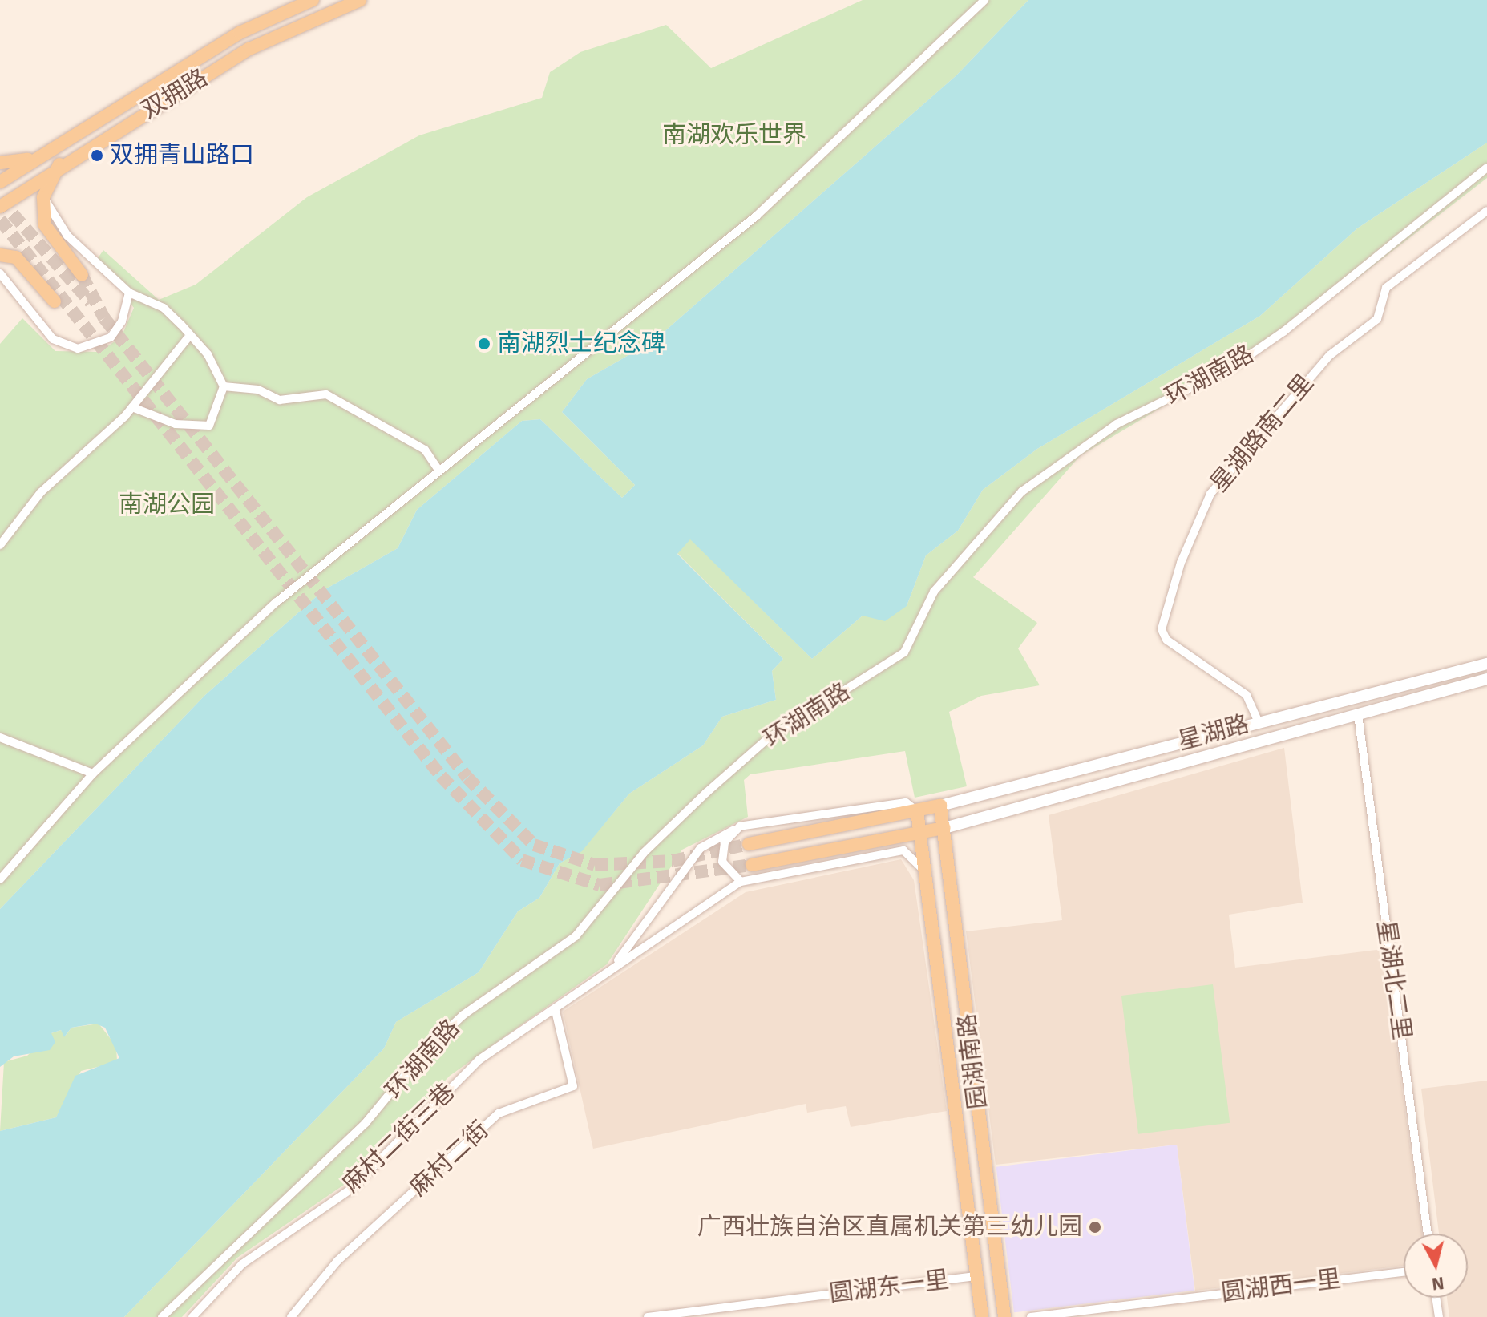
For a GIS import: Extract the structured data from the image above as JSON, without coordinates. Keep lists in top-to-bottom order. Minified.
{"streets":{"main road":["双拥路","星湖路","园湖南路"],"street":["环湖南路","星湖路南二里","星湖北二里","麻村二街三巷","麻村二街","圆湖西一里","圆湖东一里"]},"crossings":[["星湖路南二里","星湖路"],["星湖路","星湖北二里"],["星湖路","园湖南路"],["园湖南路","圆湖东一里"],["麻村二街三巷","麻村二街"]],"parks":["南湖欢乐世界","南湖公园"],"places":["双拥青山路口","南湖烈士纪念碑","广西壮族自治区直属机关第三幼儿园"],"north":"bottom"}
